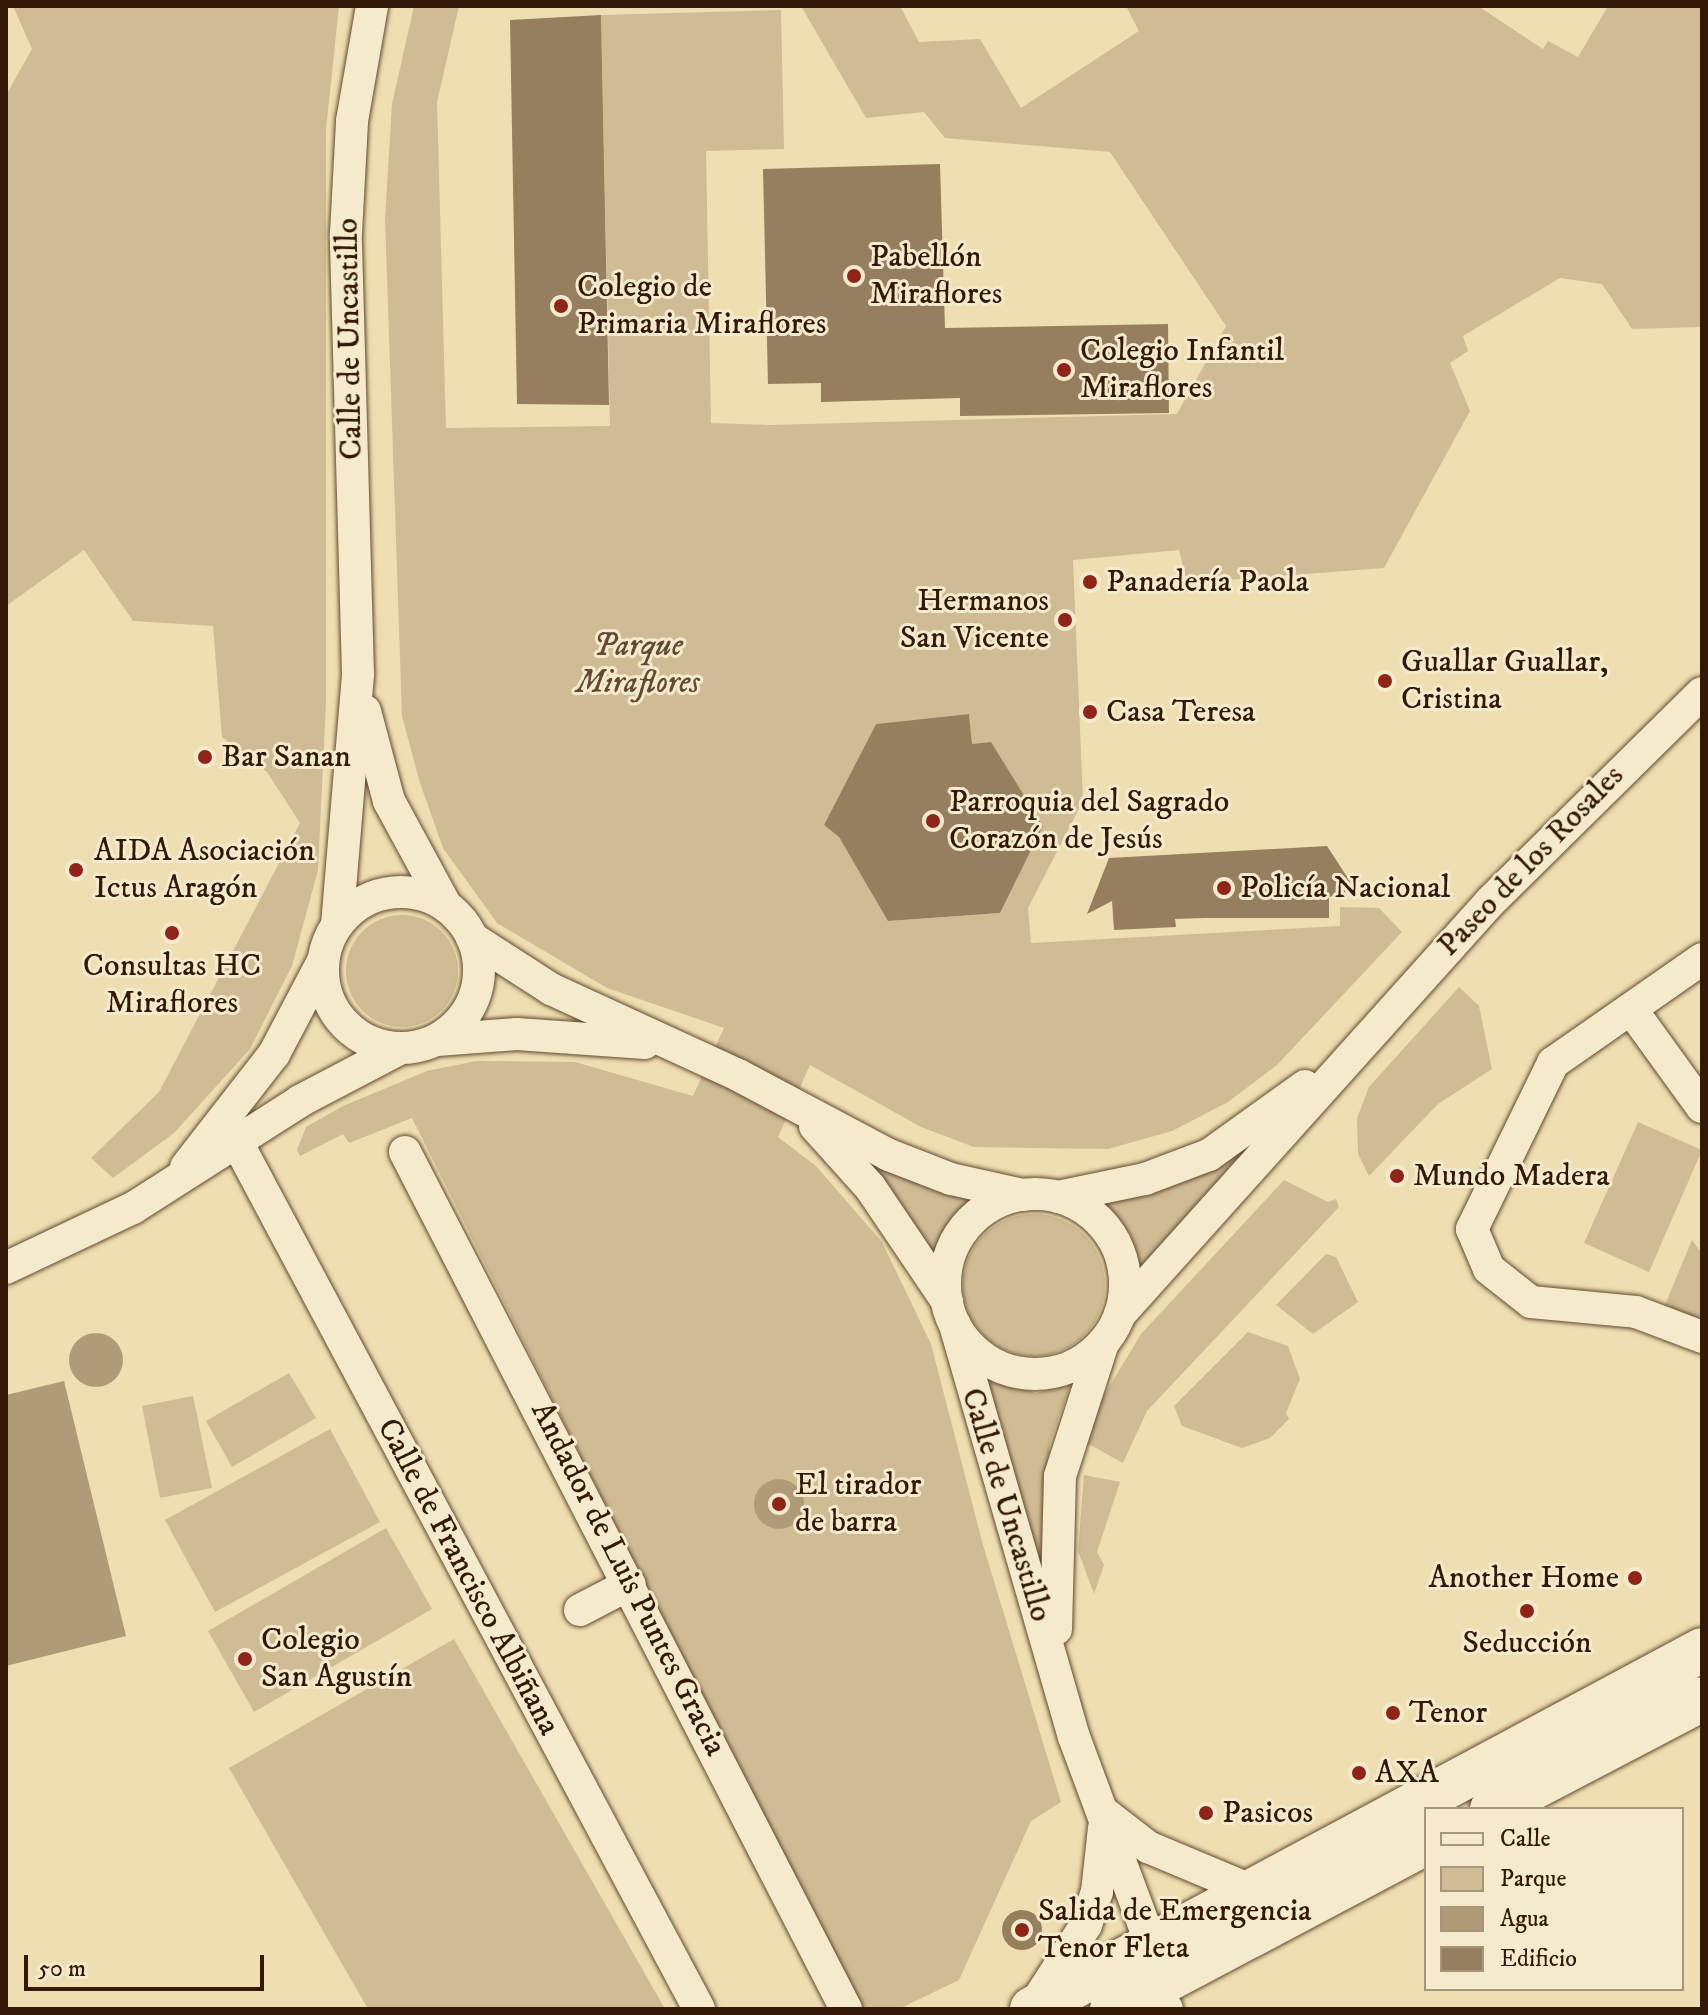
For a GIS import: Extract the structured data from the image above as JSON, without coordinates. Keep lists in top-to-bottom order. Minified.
{"streets":{"street":["Calle de Uncastillo","Paseo de los Rosales","Calle de Francisco Albiñana","Andador de Luis Puntes Gracia"]},"crossings":[["Calle de Uncastillo","Paseo de los Rosales"]],"parks":["Parque Miraflores"],"places":["Pabellón Miraflores","Colegio de Primaria Miraflores","Colegio Infantil Miraflores","Panadería Paola","Hermanos San Vicente","Guallar Guallar, Cristina","Casa Teresa","Bar Sanan","Parroquia del Sagrado Corazón de Jesús","AIDA Asociación Ictus Aragón","Policía Nacional","Consultas HC Miraflores","Mundo Madera","El tirador de barra","Another Home","Seducción","Colegio San Agustín","Tenor","AXA","Pasicos","Salida de Emergencia Tenor Fleta"],"legend":["Calle","Parque","Agua","Edificio"],"scale_bar":"50 m"}
